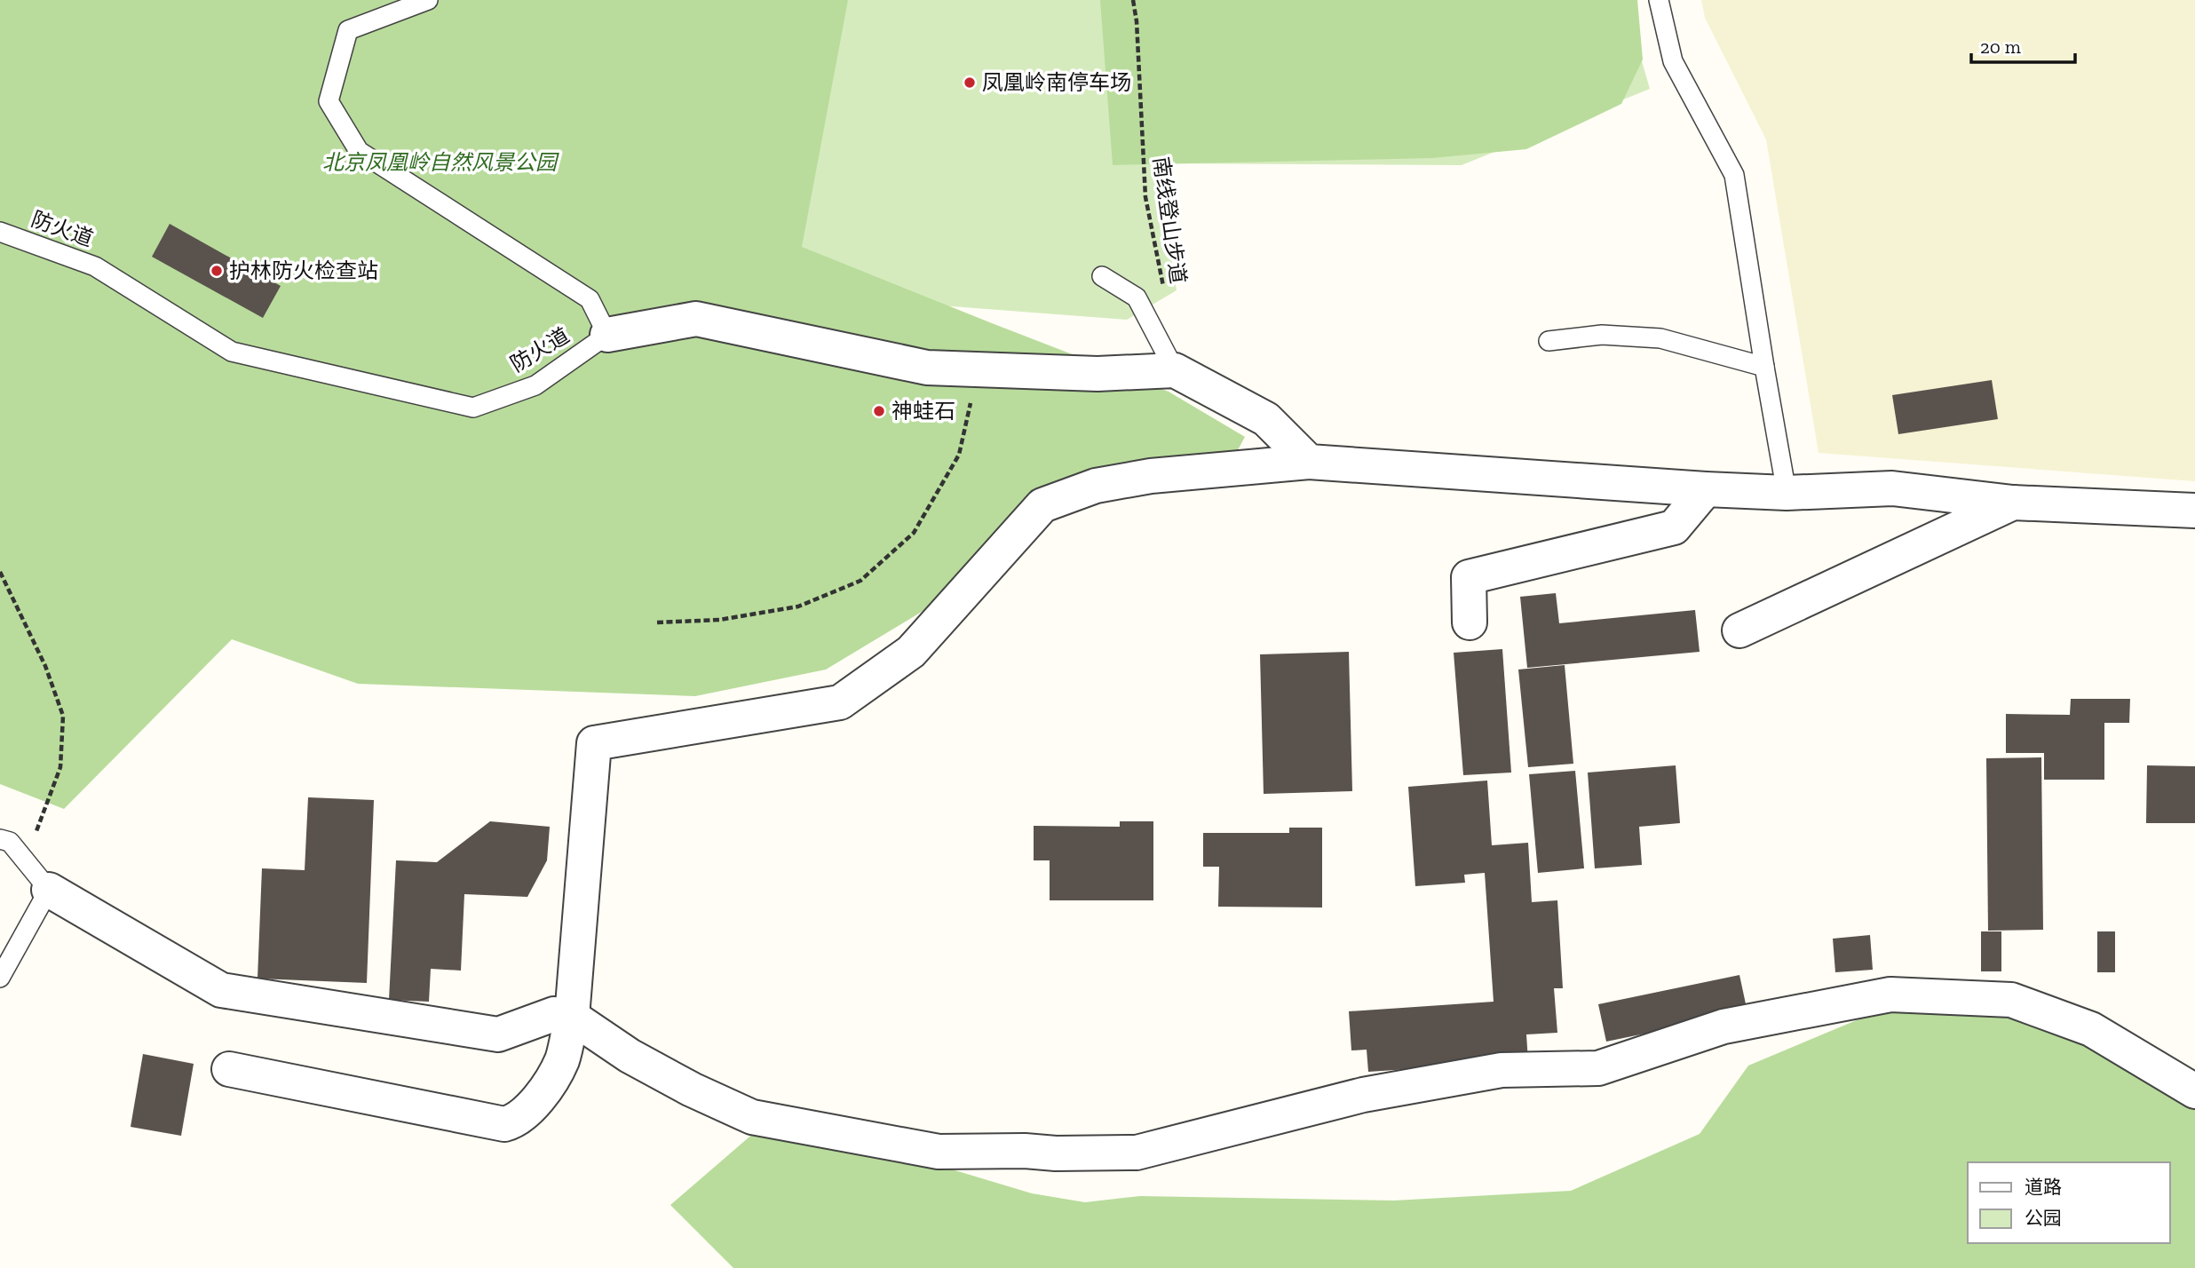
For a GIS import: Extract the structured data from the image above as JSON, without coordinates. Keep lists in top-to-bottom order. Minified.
{"streets":{"lane":["防火道"],"path":["南线登山步道"]},"parks":["北京凤凰岭自然风景公园"],"places":["凤凰岭南停车场","护林防火检查站","神蛙石"],"legend":["道路","公园"],"scale_bar":"20 m"}
